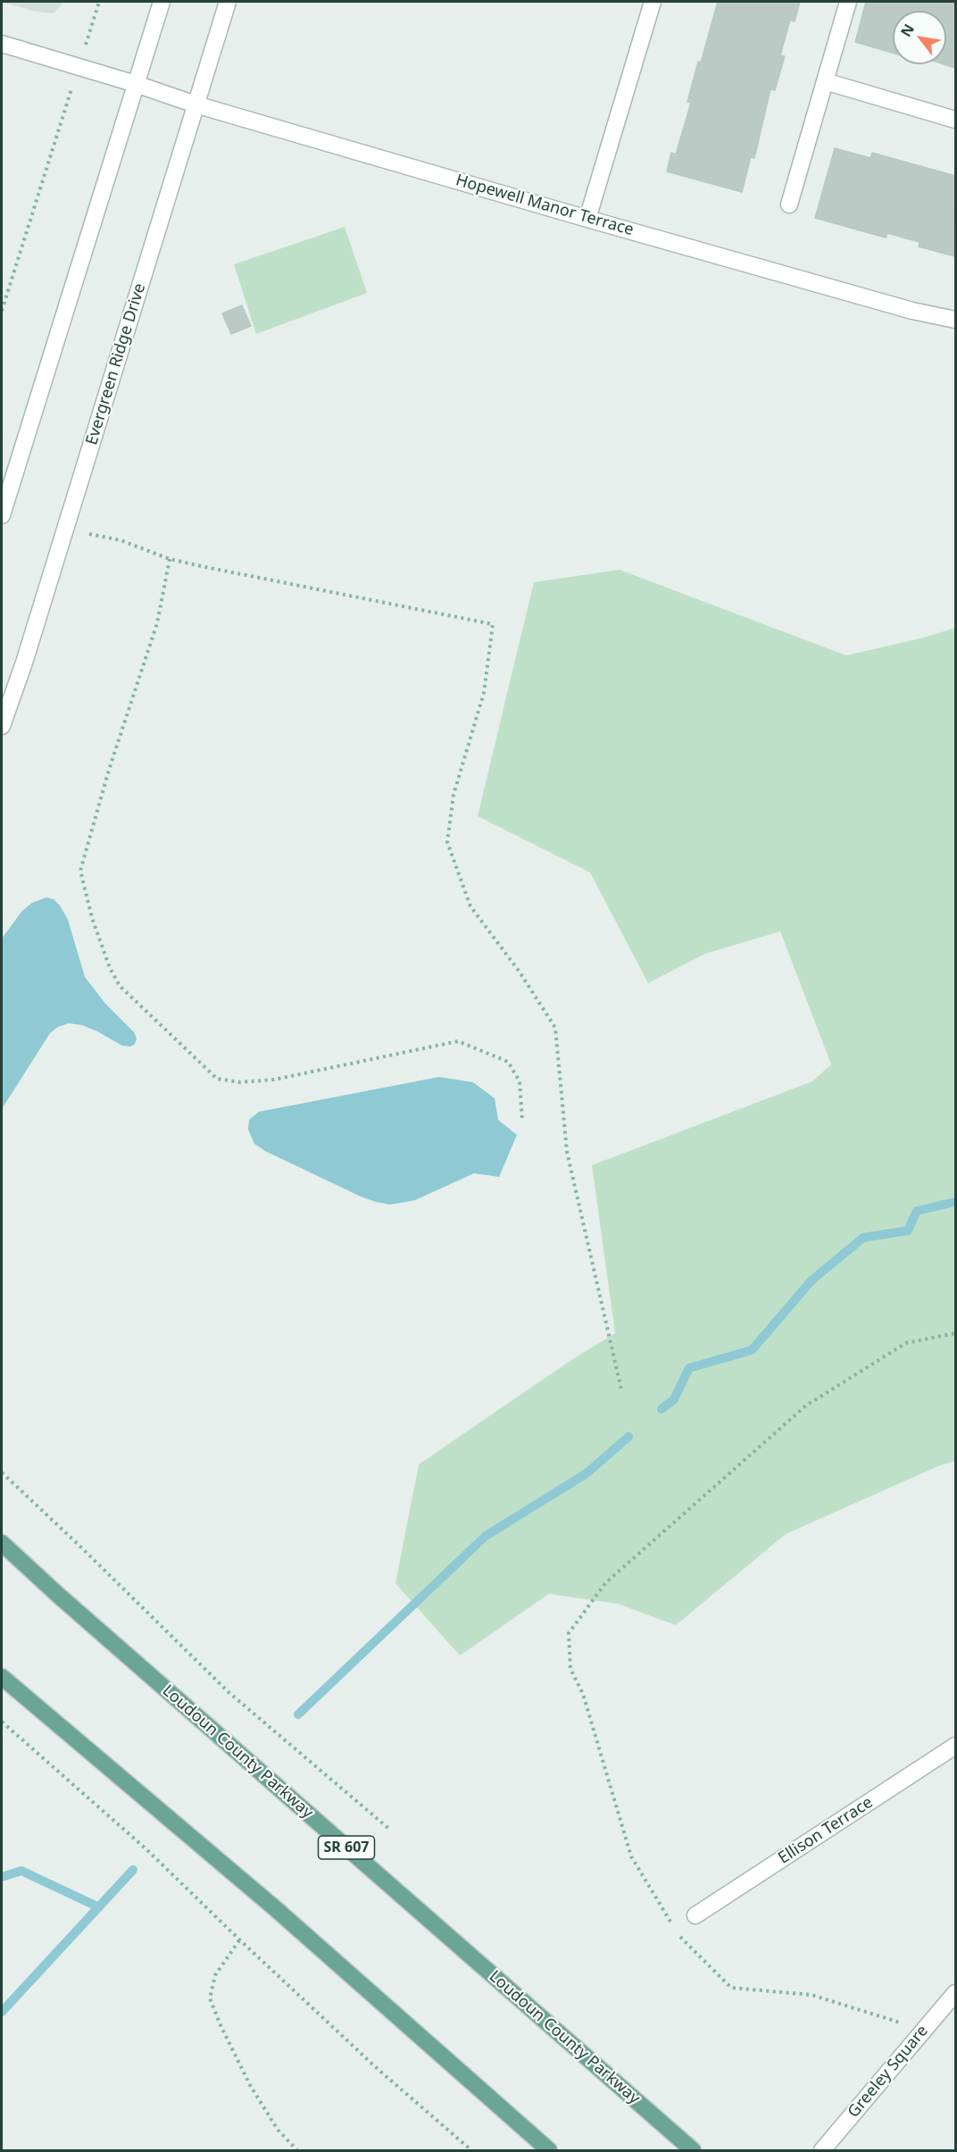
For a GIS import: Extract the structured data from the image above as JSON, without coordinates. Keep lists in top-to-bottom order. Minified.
{"streets":{"main road":["Loudoun County Parkway","SR 607"],"street":["Hopewell Manor Terrace","Evergreen Ridge Drive","Ellison Terrace","Greeley Square"]},"crossings":[["Hopewell Manor Terrace","Evergreen Ridge Drive"]],"north":"top left"}
